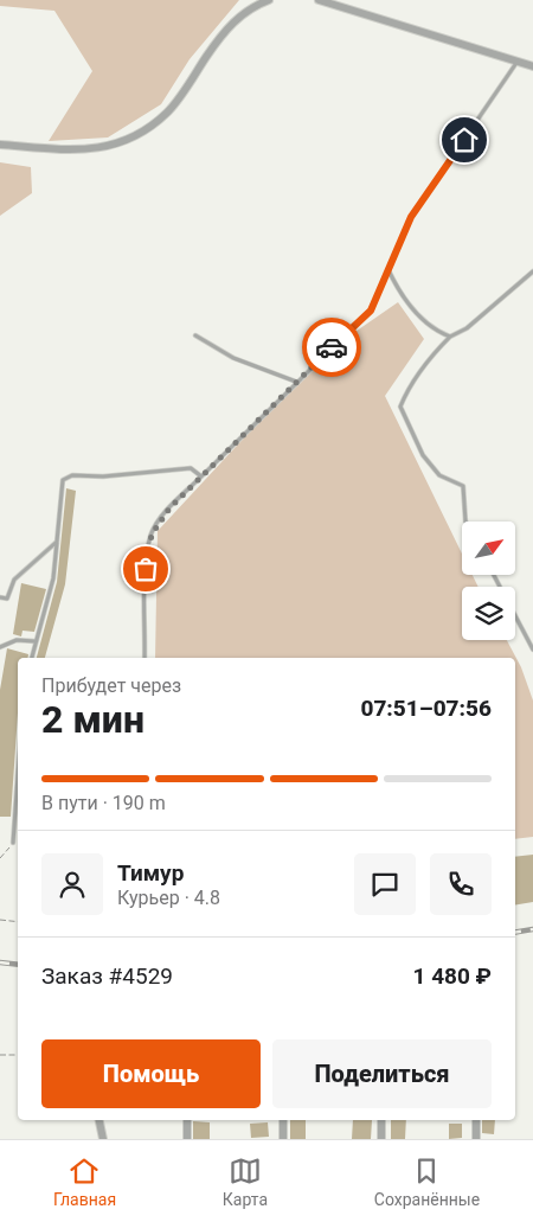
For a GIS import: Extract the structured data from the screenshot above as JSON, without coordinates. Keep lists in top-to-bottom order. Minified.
{"north":"top right","page":{"heading":["2 мин","Прибудет через","07:51–07:56"],"panel":["Тимур","Курьер · 4.8","Заказ #4529","1 480 ₽"],"bar":"В пути · 190 m","buttons":["Помощь","Поделиться"],"tabs":["Главная","Карта","Сохранённые"]}}
